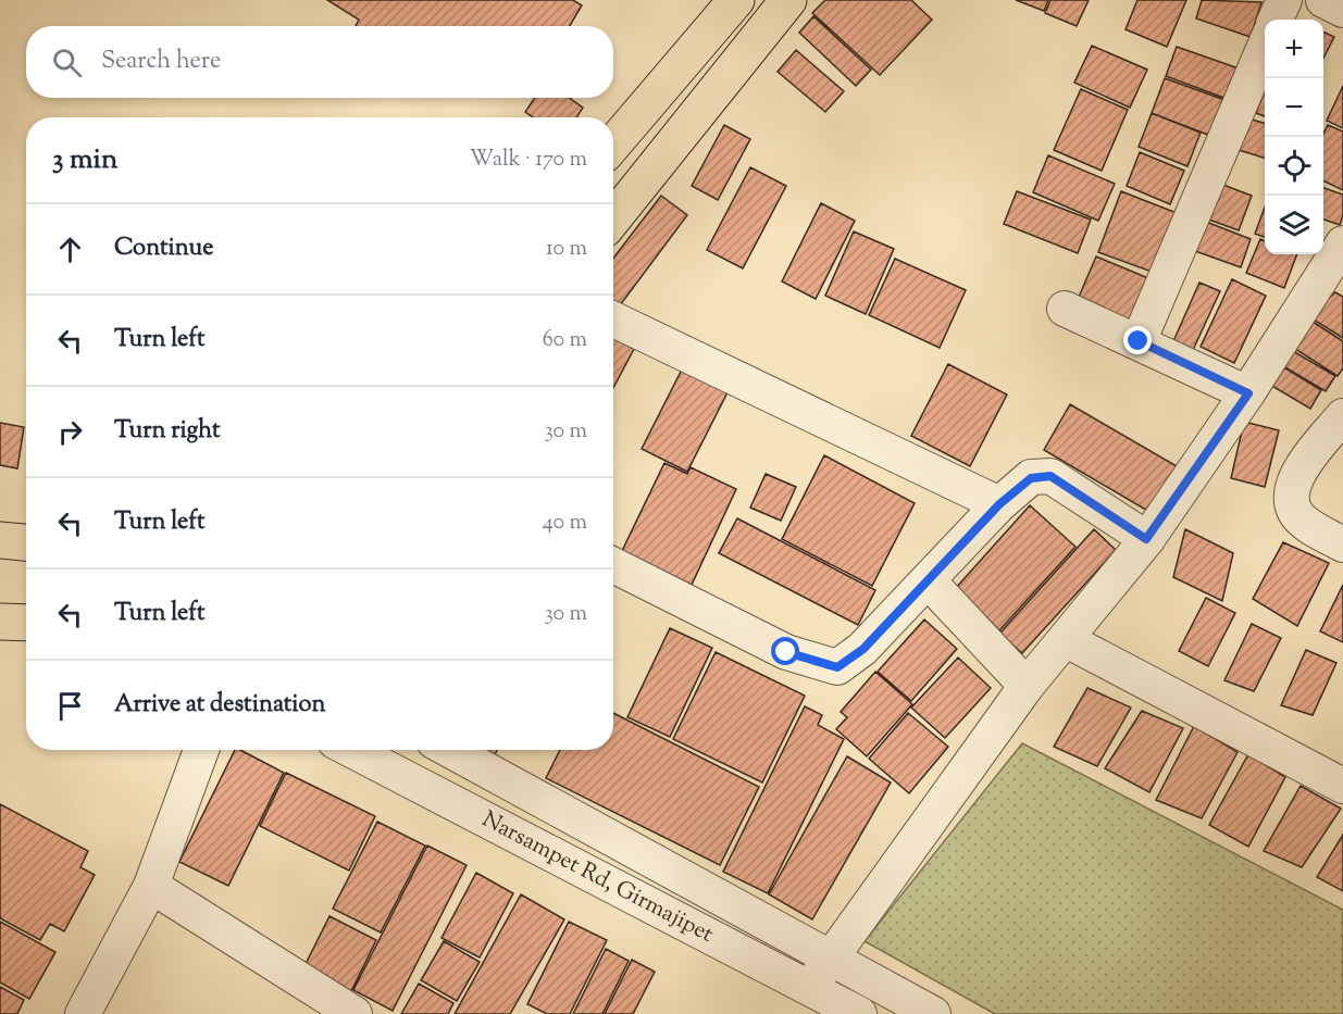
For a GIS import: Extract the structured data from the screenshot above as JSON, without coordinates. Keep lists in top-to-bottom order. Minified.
{"streets":{"street":["Narsampet Rd, Girmajipet"]},"page":{"map_buttons":["+","−"],"search":"Search here","heading":["3 min","Walk · 170 m"],"list":[["Continue","10 m"],["Turn left","60 m"],["Turn right","30 m"],["Turn left","40 m"],["Turn left","30 m"],"Arrive at destination"]}}
